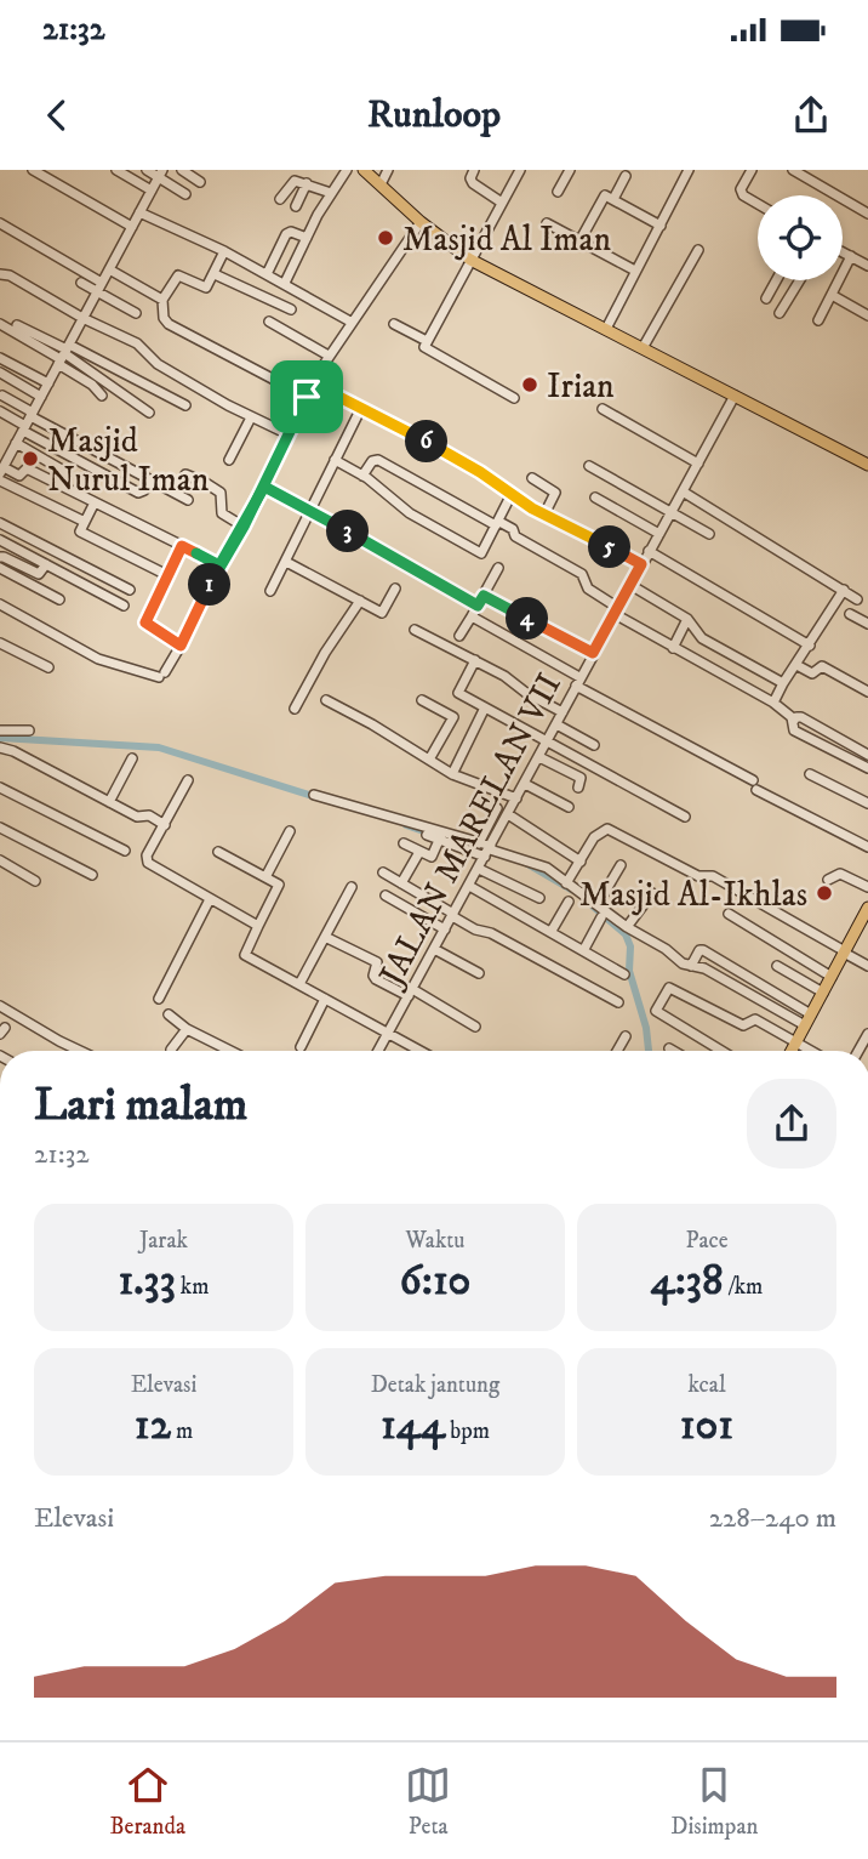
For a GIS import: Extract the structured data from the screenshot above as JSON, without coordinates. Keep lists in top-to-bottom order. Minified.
{"streets":{"street":["JALAN MARELAN VII"]},"places":["Masjid Al Iman","Irian","Masjid Nurul Iman","Masjid Al-Ikhlas"],"page":{"status":"21:32","header":"Runloop","pins":["6","3","5","1","4"],"heading":["Lari malam","21:32"],"stats":[["Jarak","1.33 km"],["Waktu","6:10"],["Pace","4:38 /km"],["Elevasi","12 m"],["Detak jantung","144 bpm"],["kcal","101"]],"chart":["Elevasi","228–240 m"],"tabs":["Beranda","Peta","Disimpan"]}}
